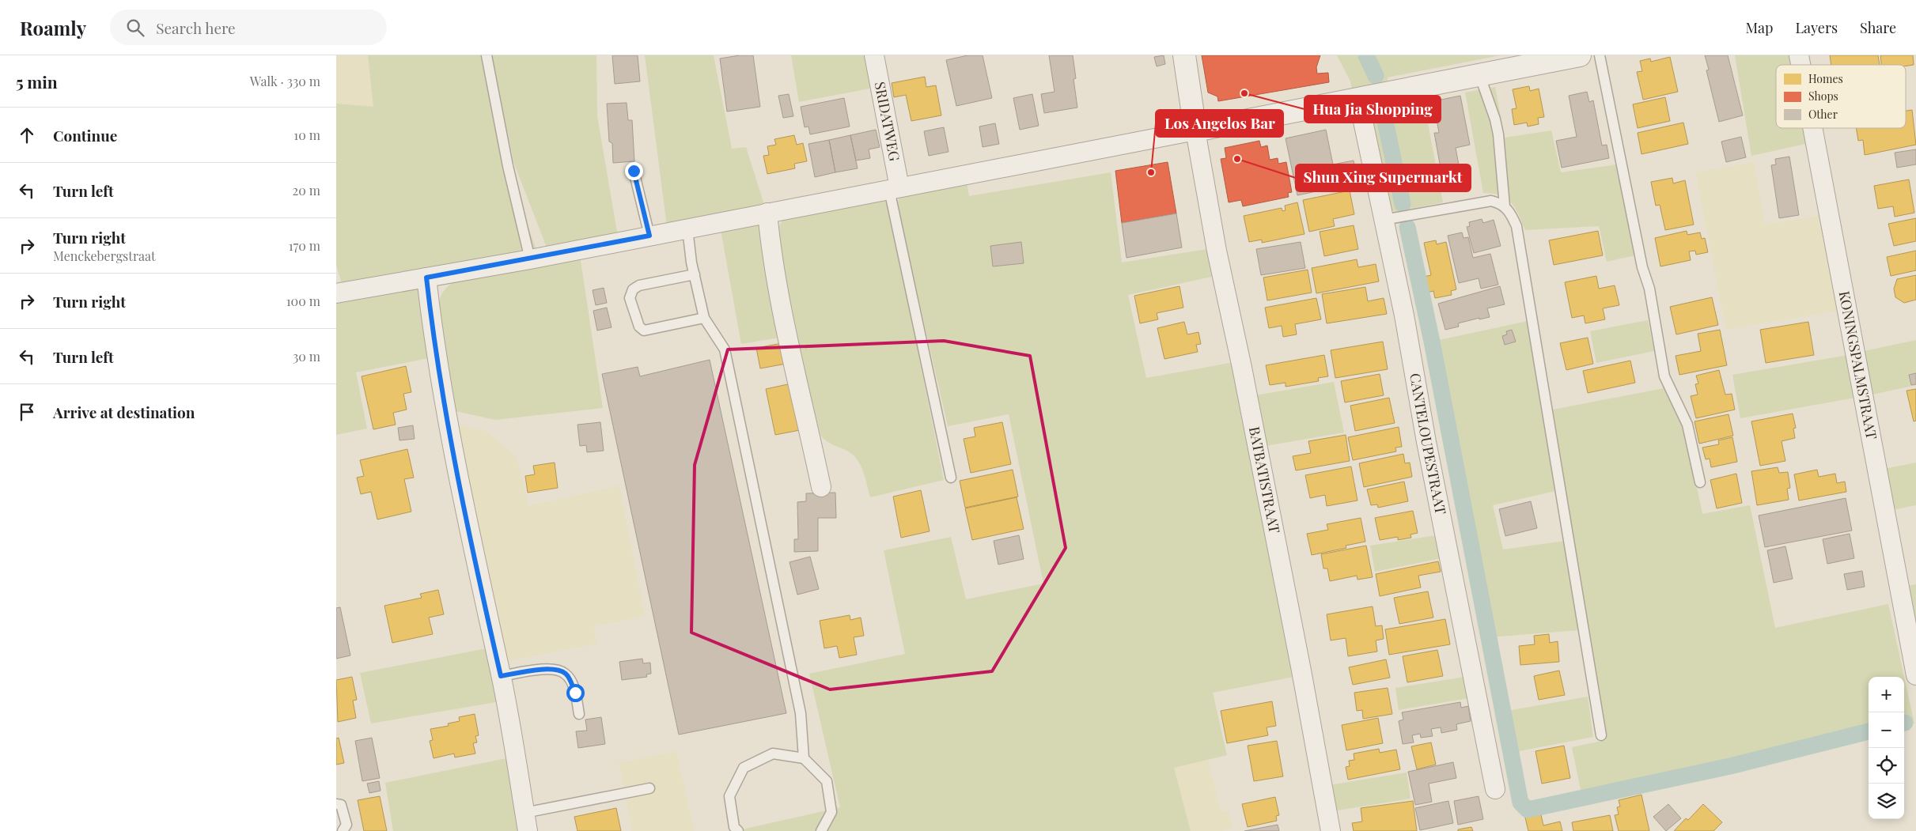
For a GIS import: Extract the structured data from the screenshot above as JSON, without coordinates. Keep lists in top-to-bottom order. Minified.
{"streets":{"street":["SRIDATWEG","KONINGSPALMSTRAAT","CANTELOUPESTRAAT","BATBATISTRAAT"]},"places":["Hua Jia Shopping","Shun Xing Supermarkt","Los Angelos Bar"],"legend":["Homes","Shops","Other"],"page":{"header":"Roamly","search":"Search here","nav":["Map","Layers","Share"],"heading":["5 min","Walk · 330 m"],"list":[["Continue","10 m"],["Turn left","20 m"],["Turn right","Menckebergstraat","170 m"],["Turn right","100 m"],["Turn left","30 m"],"Arrive at destination"],"map_buttons":["+","−"]}}
